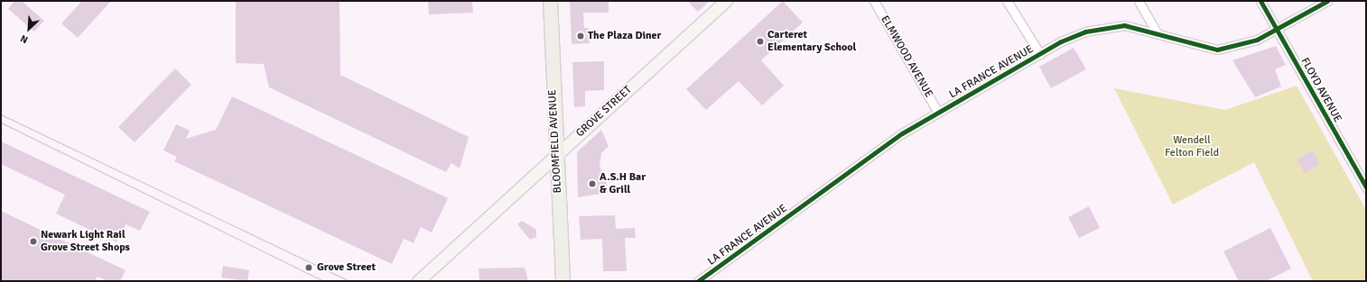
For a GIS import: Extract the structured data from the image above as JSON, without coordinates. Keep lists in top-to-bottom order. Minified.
{"streets":{"main road":["GROVE STREET","BLOOMFIELD AVENUE"],"street":["ELMWOOD AVENUE","LA FRANCE AVENUE","FLOYD AVENUE"]},"crossings":[["ELMWOOD AVENUE","LA FRANCE AVENUE"],["LA FRANCE AVENUE","FLOYD AVENUE"],["GROVE STREET","BLOOMFIELD AVENUE"]],"parks":["Wendell Felton Field"],"places":["The Plaza Diner","Carteret Elementary School","A.S.H Bar & Grill","Newark Light Rail Grove Street Shops","Grove Street"],"north":"bottom left"}
